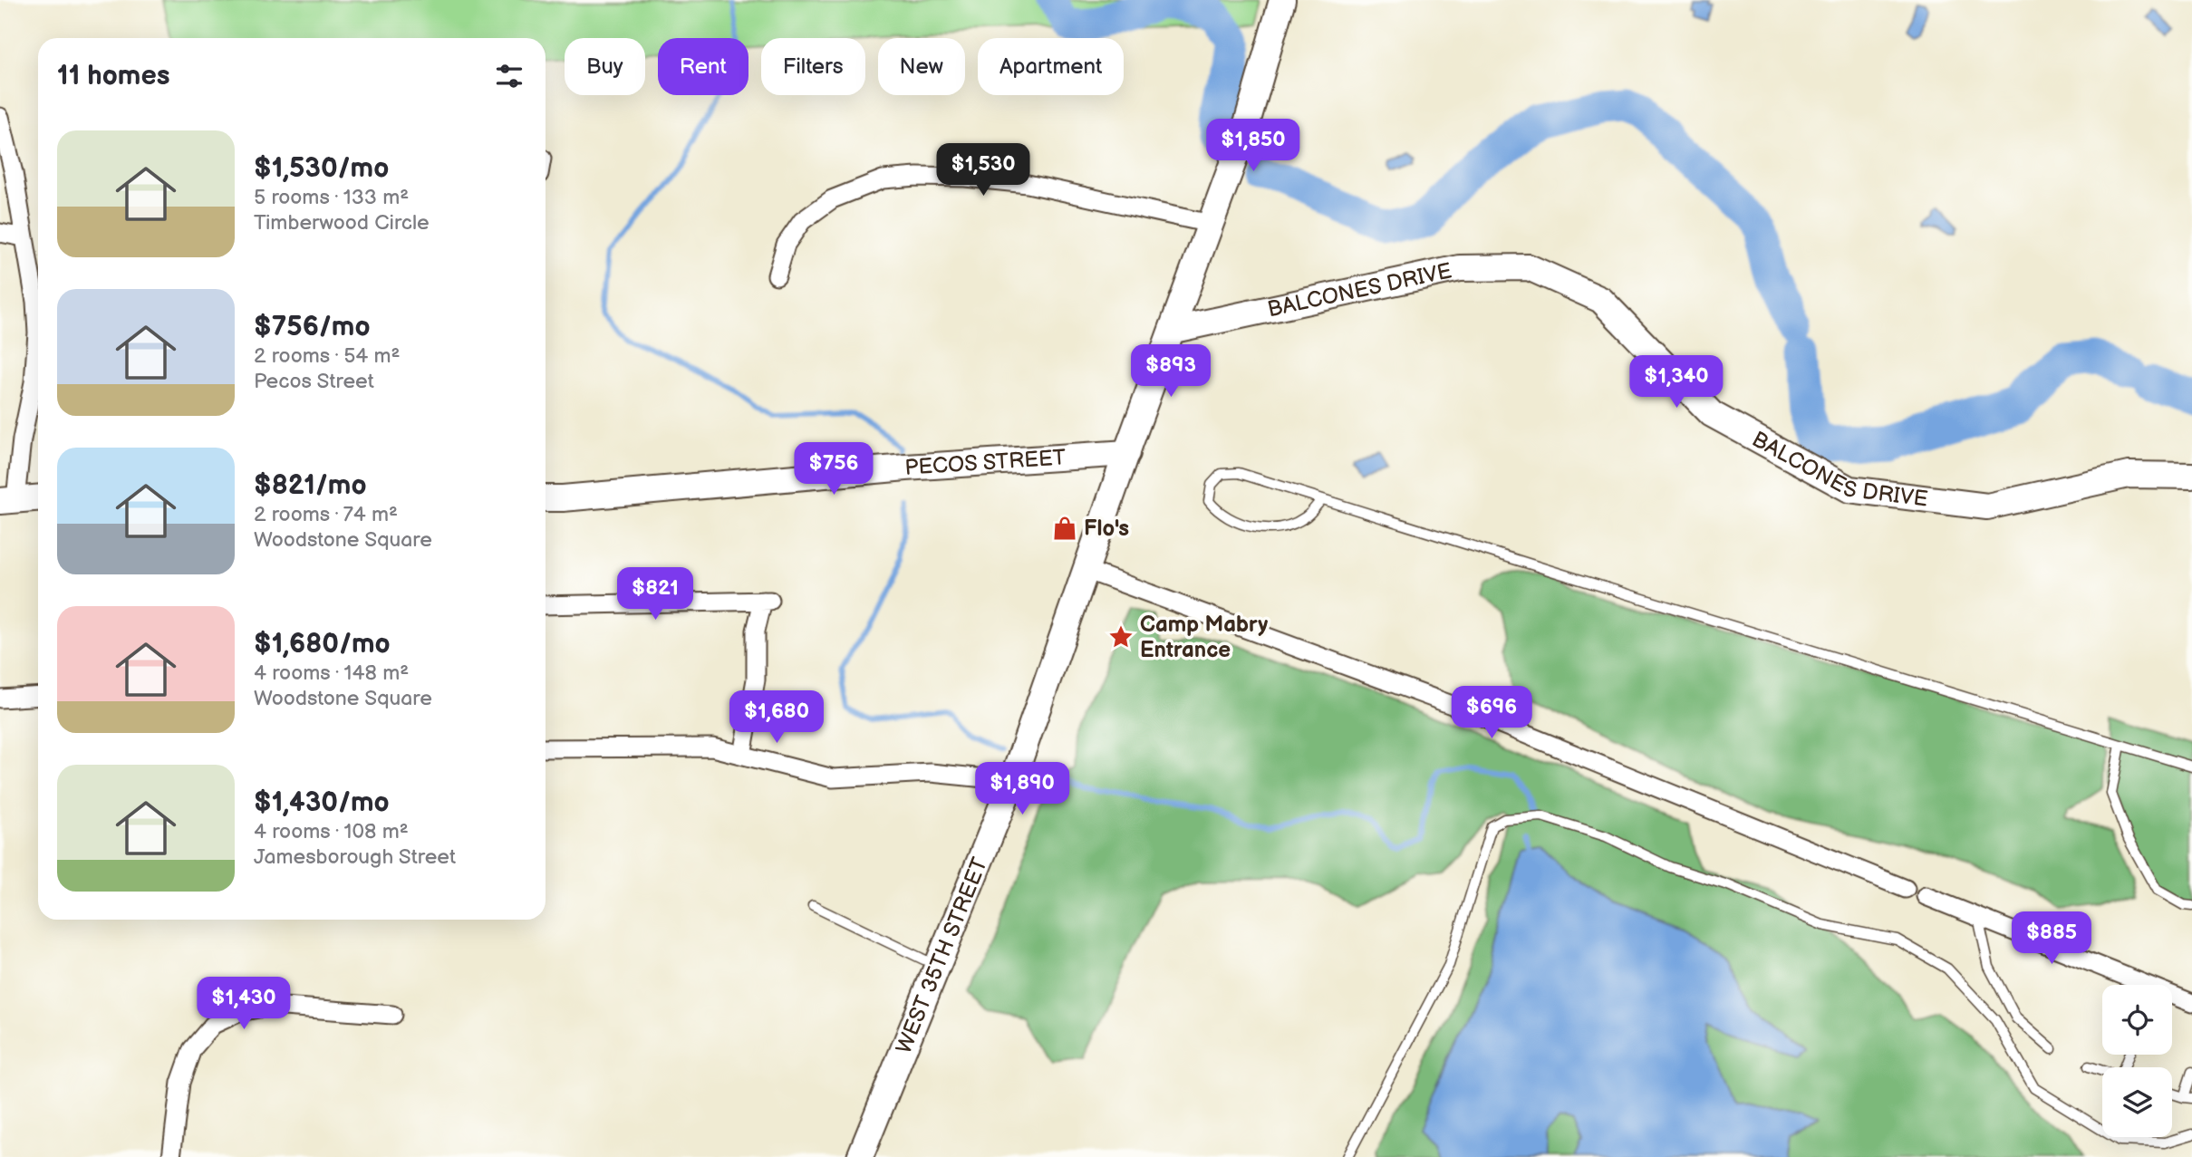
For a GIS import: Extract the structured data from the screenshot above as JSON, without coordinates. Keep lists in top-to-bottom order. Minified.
{"streets":{"street":["BALCONES DRIVE","PECOS STREET","WEST 35TH STREET"]},"crossings":[["BALCONES DRIVE","WEST 35TH STREET"],["PECOS STREET","WEST 35TH STREET"]],"places":{"shop":["Flo's"],"place":["Camp Mabry Entrance"]},"page":{"chip":["Buy","Rent","Filters","New","Apartment"],"heading":"11 homes","list":[{"name":"$1,530/mo","note":"5 rooms · 133 m² · Timberwood Circle"},{"name":"$756/mo","note":"2 rooms · 54 m² · Pecos Street"},{"name":"$821/mo","note":"2 rooms · 74 m² · Woodstone Square"},{"name":"$1,680/mo","note":"4 rooms · 148 m² · Woodstone Square"},{"name":"$1,430/mo","note":"4 rooms · 108 m² · Jamesborough Street"}],"price":["$1,850","$1,530","$893","$1,340","$756","$821","$696","$1,680","$1,890","$885","$1,430"]}}
